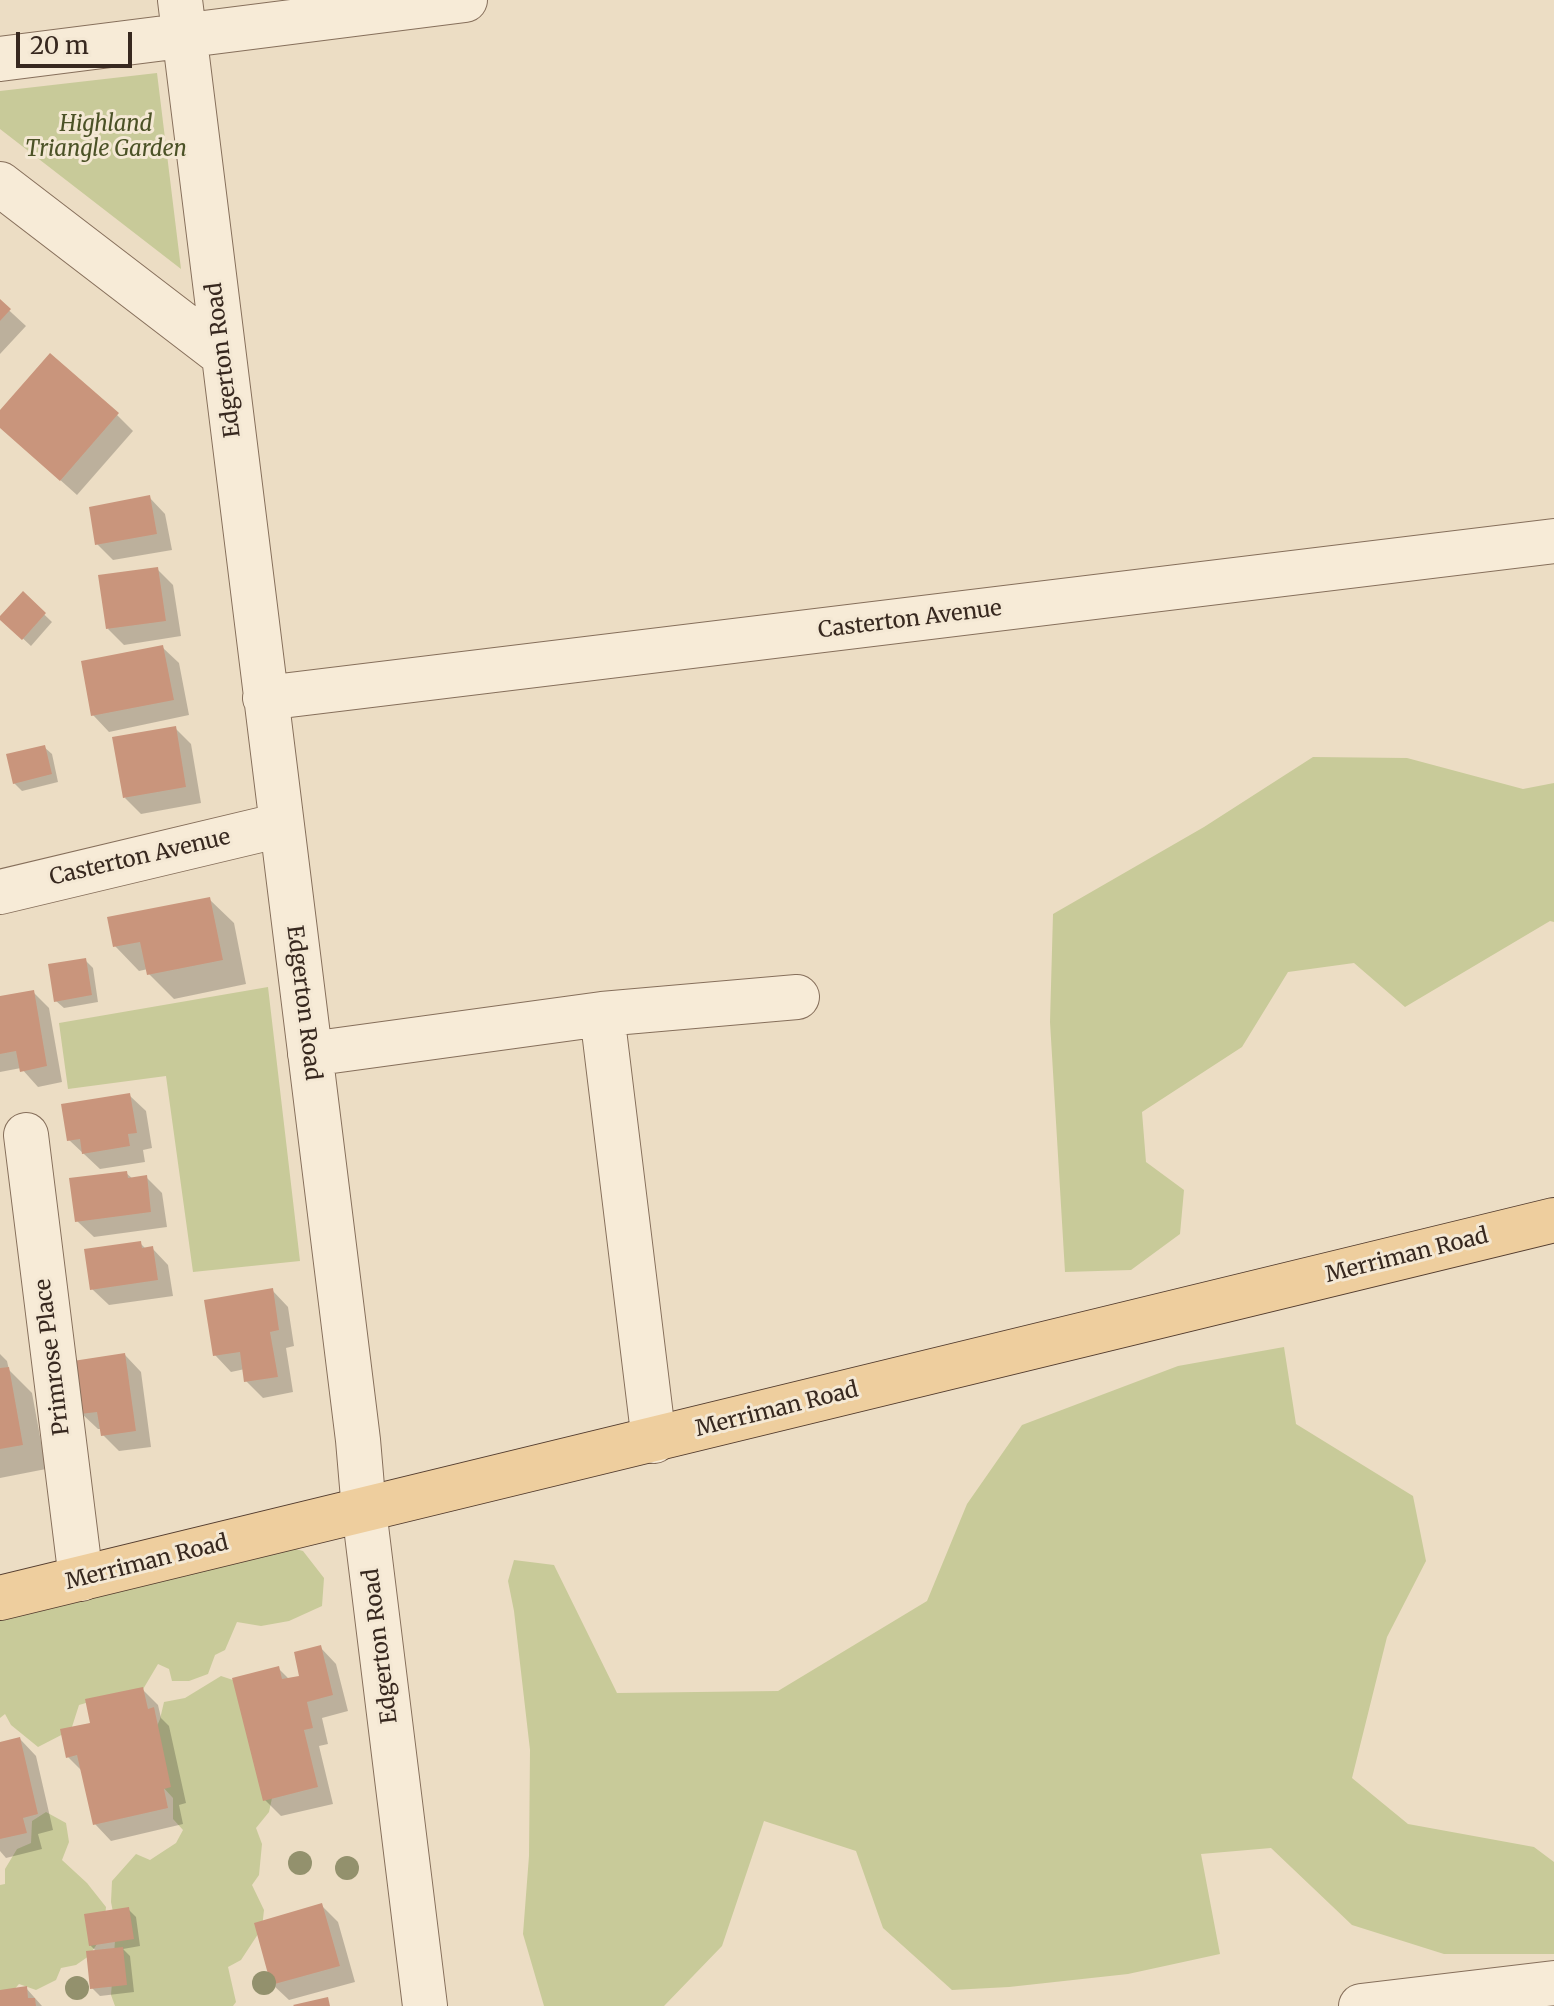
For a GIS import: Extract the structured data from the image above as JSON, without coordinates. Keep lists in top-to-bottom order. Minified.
{"streets":{"main road":["Merriman Road"],"street":["Edgerton Road","Casterton Avenue","Primrose Place"]},"crossings":[["Edgerton Road","Casterton Avenue"],["Edgerton Road","Merriman Road"],["Merriman Road","Primrose Place"]],"parks":["Highland Triangle Garden"],"scale_bar":"20 m"}
